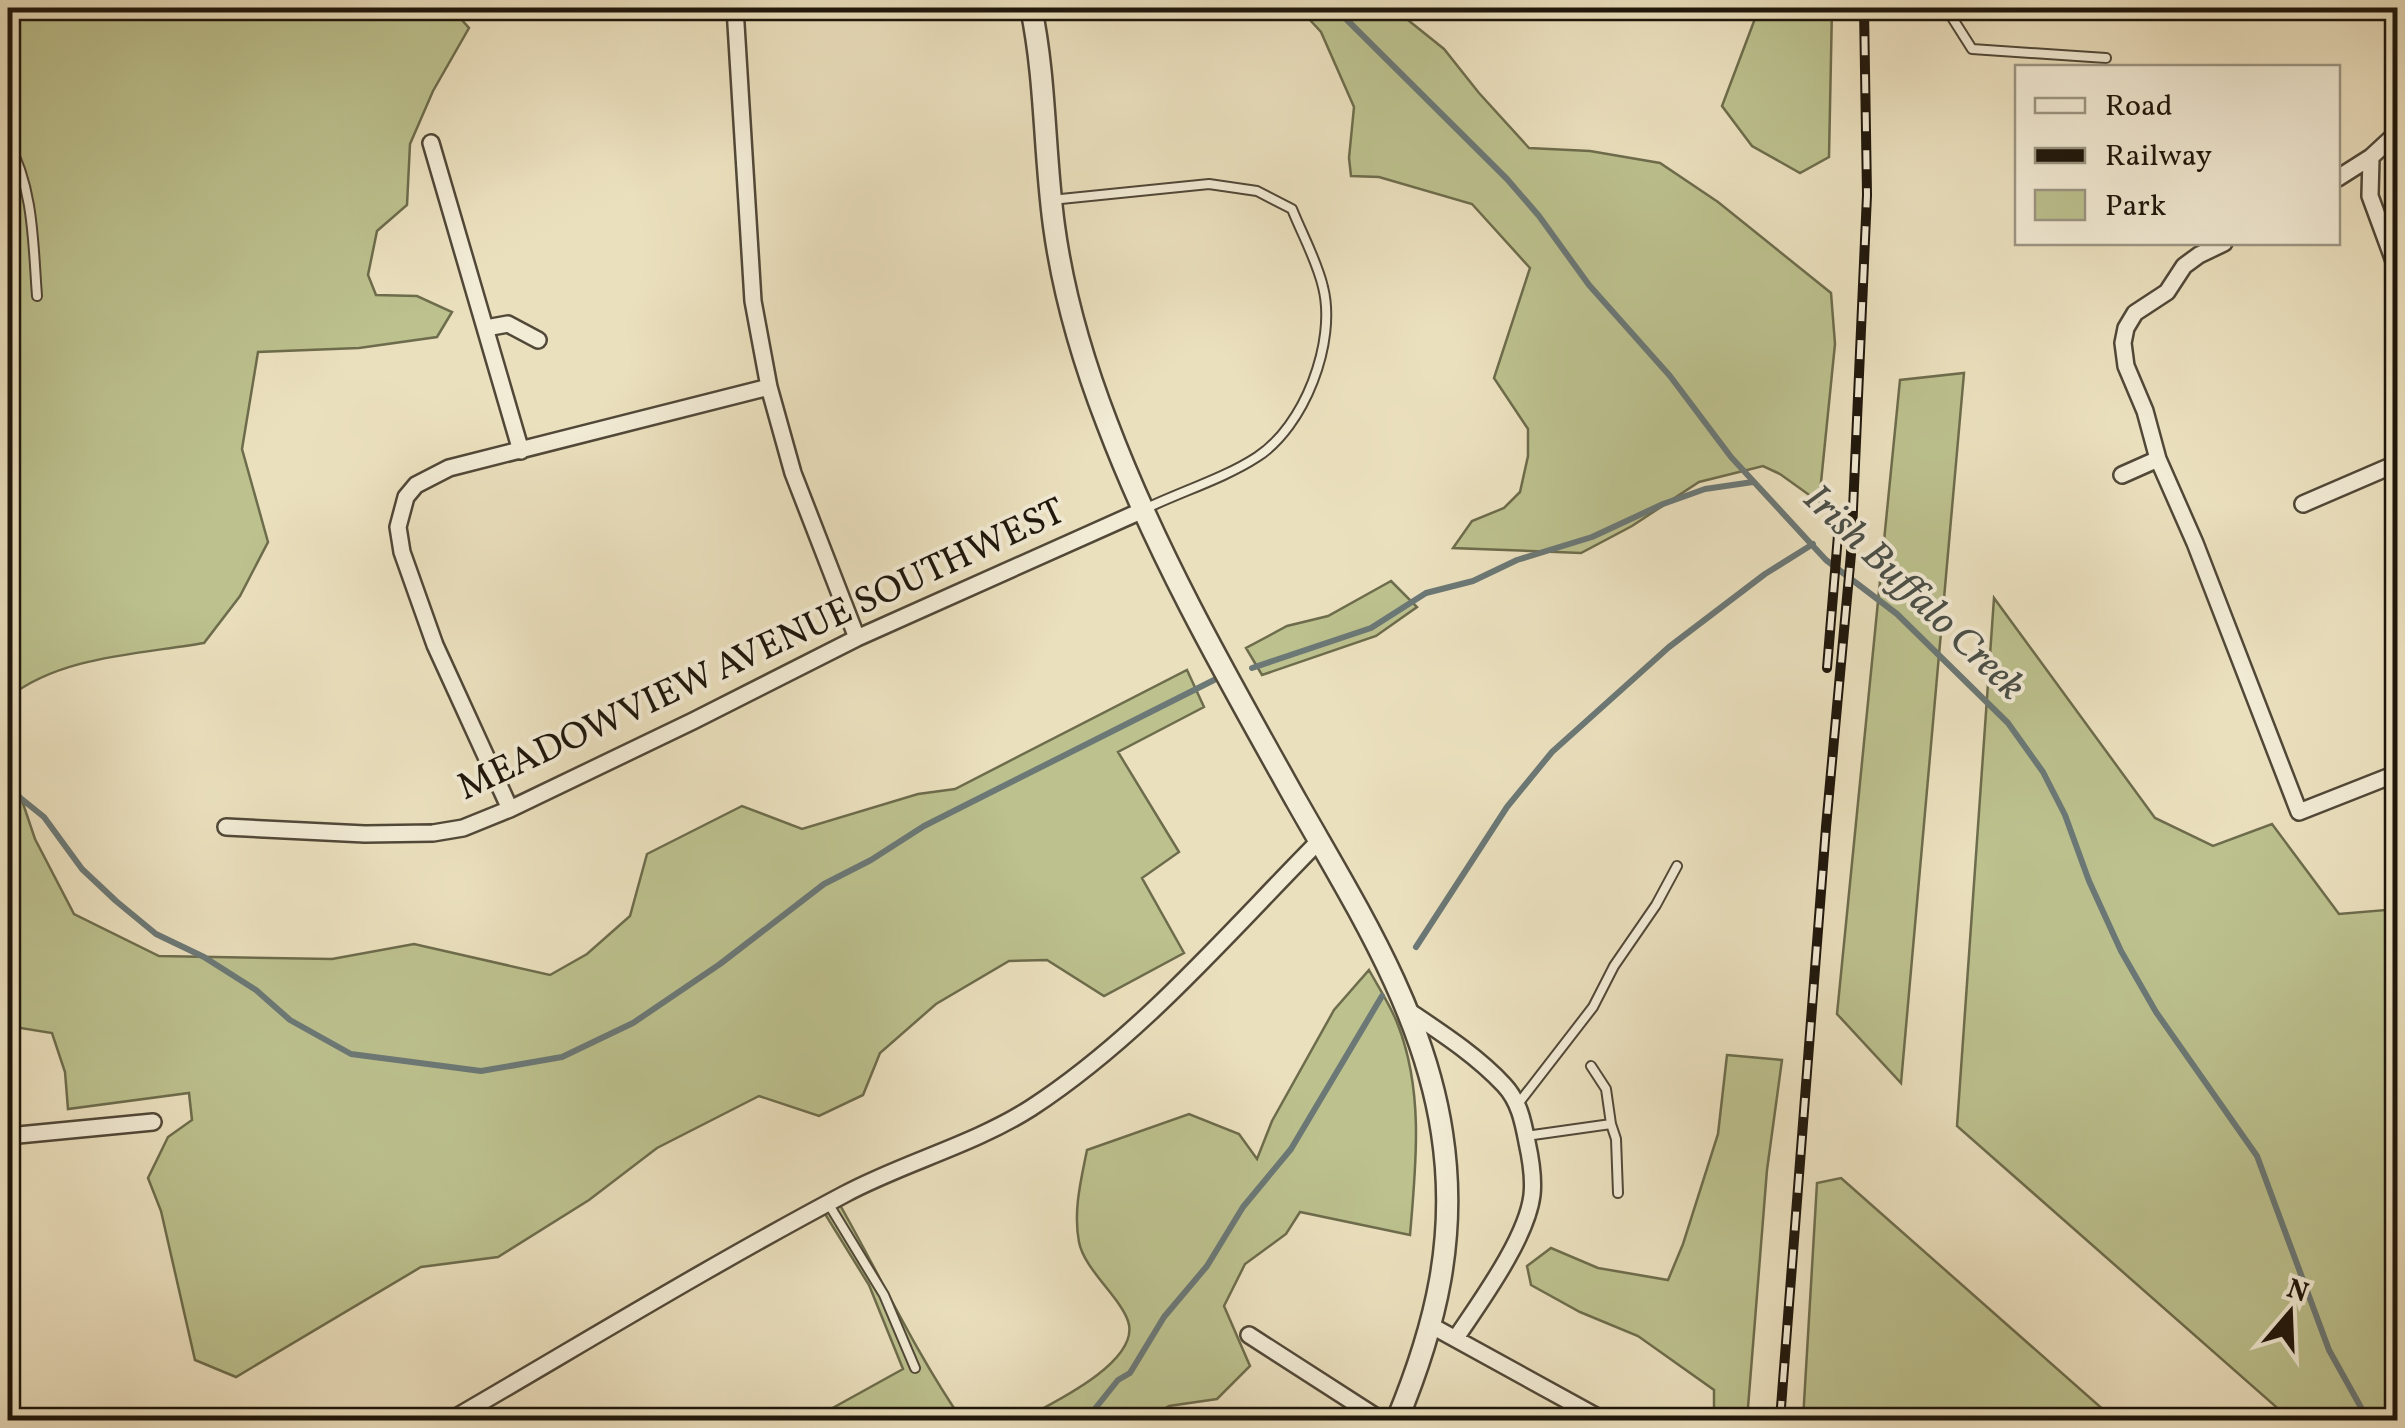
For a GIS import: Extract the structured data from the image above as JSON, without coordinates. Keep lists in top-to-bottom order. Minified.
{"streets":{"street":["MEADOWVIEW AVENUE SOUTHWEST"]},"water":["Irish Buffalo Creek"],"legend":["Road","Railway","Park"],"north":"top"}
